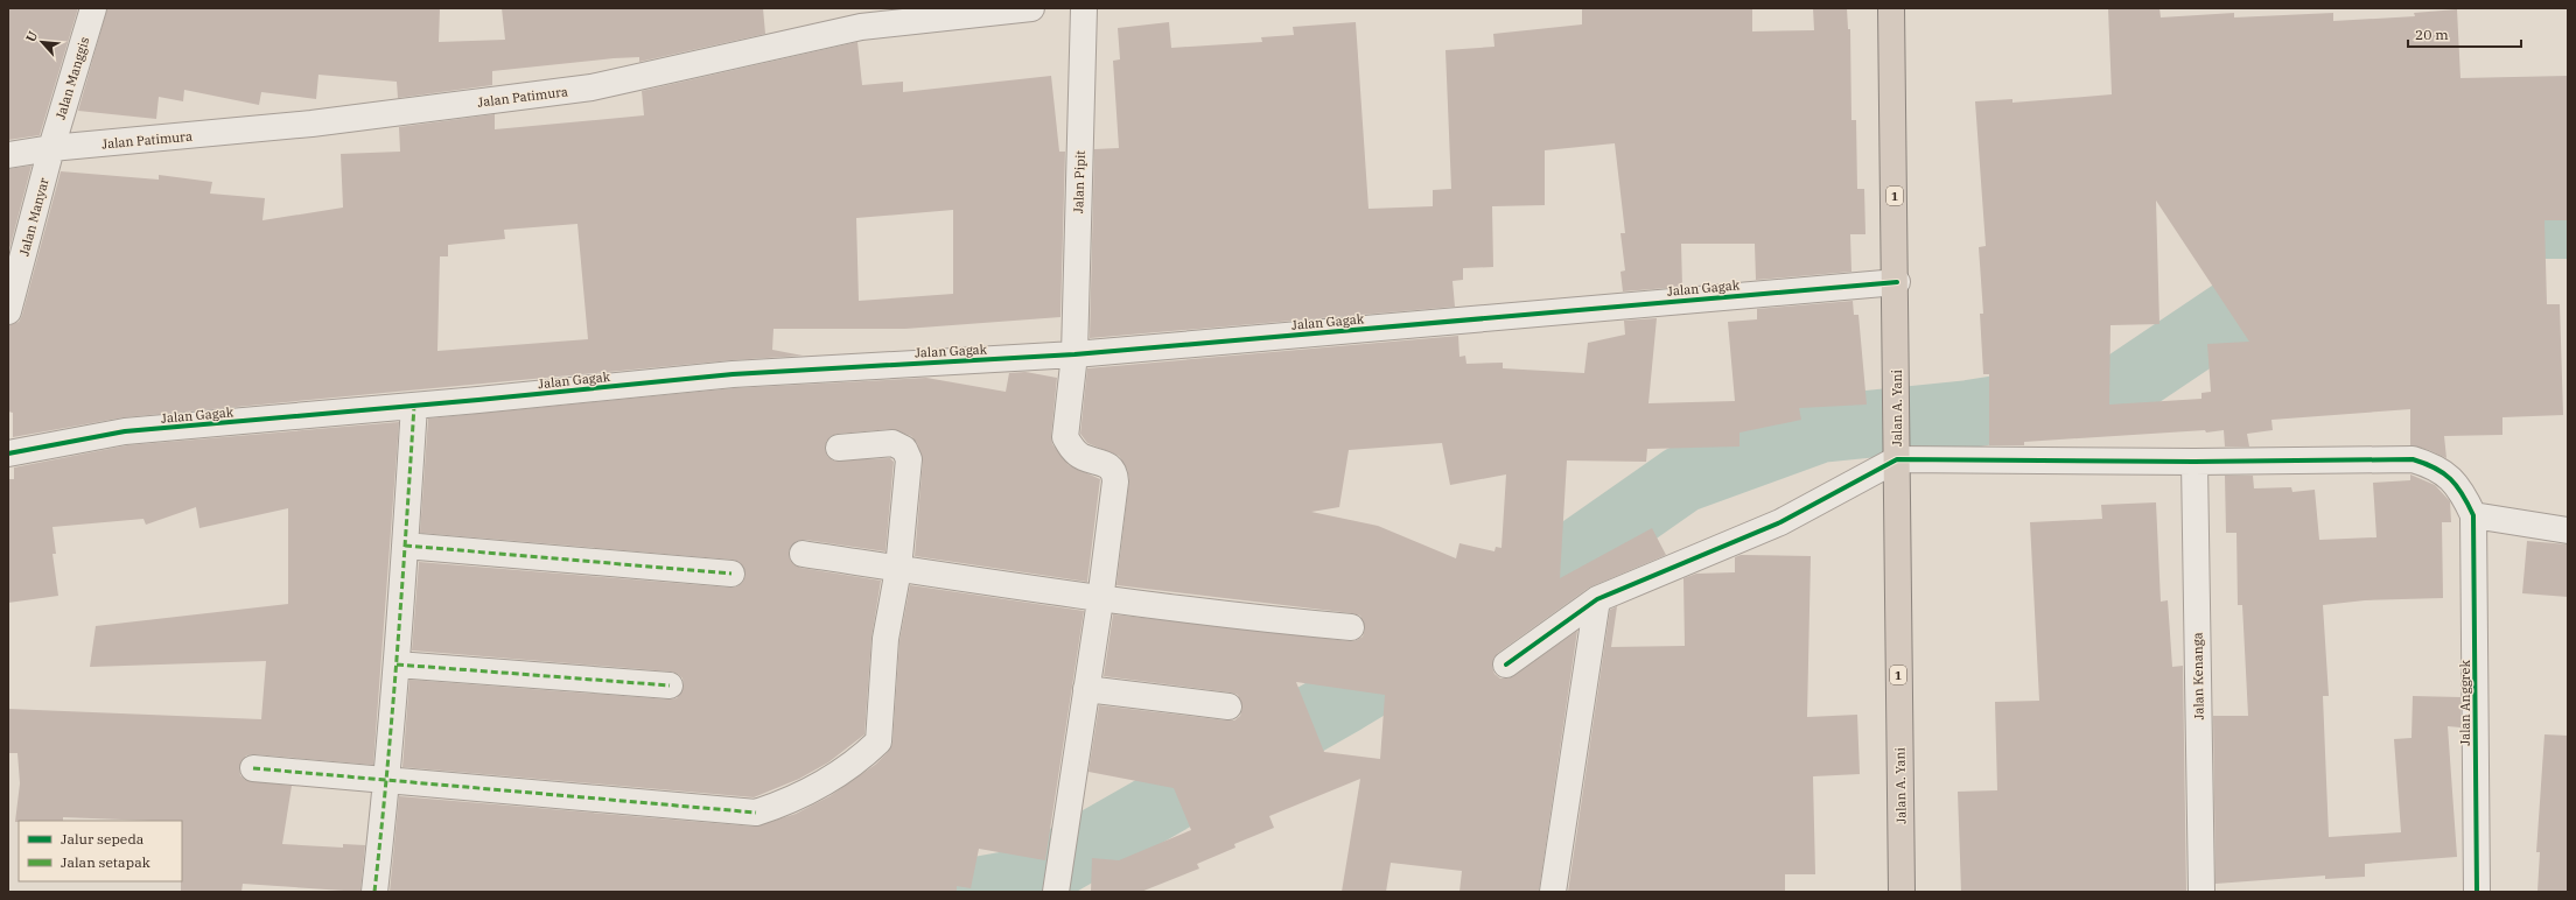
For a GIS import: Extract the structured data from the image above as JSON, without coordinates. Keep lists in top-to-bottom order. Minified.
{"streets":{"highway":["1","Jalan A. Yani"],"street":["Jalan Manggis","Jalan Patimura","Jalan Pipit","Jalan Manyar","Jalan Gagak","Jalan Kenanga","Jalan Anggrek"]},"crossings":[["Jalan Manggis","Jalan Patimura"],["Jalan Manggis","Jalan Manyar"],["Jalan Patimura","Jalan Manyar"],["Jalan Pipit","Jalan Gagak"],["Jalan Gagak","Jalan A. Yani"]],"legend":["Jalur sepeda","Jalan setapak"],"scale_bar":"20 m","north":"top left"}
